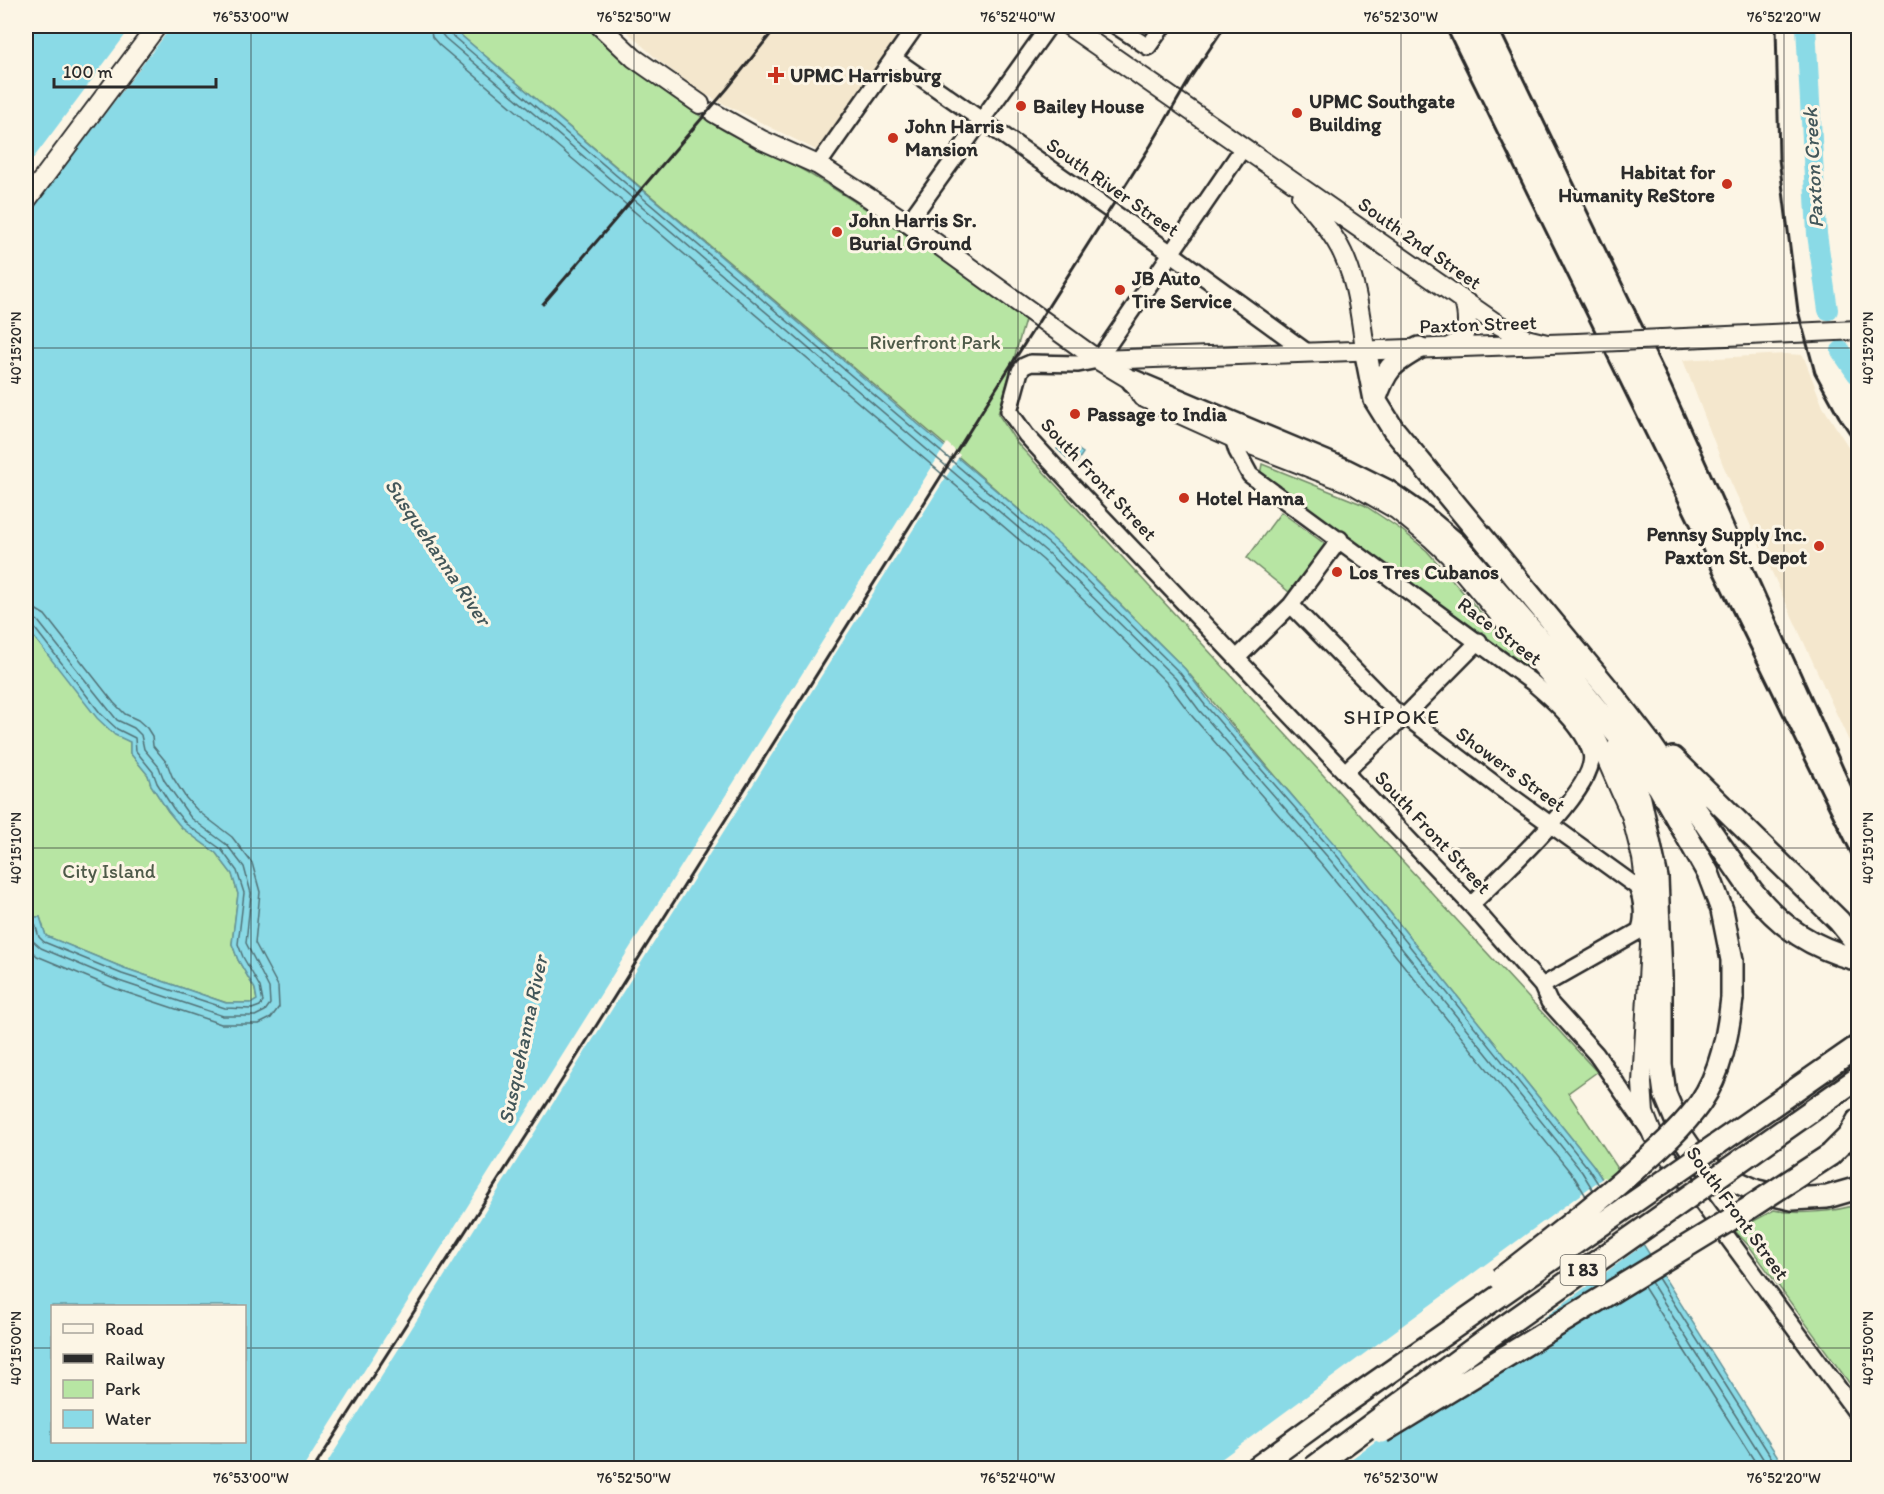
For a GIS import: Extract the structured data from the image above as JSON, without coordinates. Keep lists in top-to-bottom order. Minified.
{"streets":{"highway":["I 83"],"main road":["South 2nd Street","Paxton Street"],"street":["South River Street","South Front Street","Race Street","Showers Street"]},"crossings":[["South River Street","Paxton Street"],["South 2nd Street","Paxton Street"],["Paxton Street","South Front Street"],["South Front Street","Showers Street"],["Race Street","Showers Street"]],"districts":["SHIPOKE"],"water":["Paxton Creek","Susquehanna River"],"parks":["Riverfront Park","City Island"],"places":{"health":["UPMC Harrisburg"],"other":["Bailey House","UPMC Southgate Building","John Harris Mansion","Habitat for Humanity ReStore","John Harris Sr. Burial Ground","JB Auto Tire Service","Passage to India","Hotel Hanna","Pennsy Supply Inc. Paxton St. Depot","Los Tres Cubanos"]},"legend":["Road","Railway","Park","Water"],"scale_bar":"100 m","coordinates":["76°53'00\"W","76°52'50\"W","76°52'40\"W","76°52'30\"W","76°52'20\"W","40°15'20\"N","40°15'10\"N","40°15'00\"N"]}
